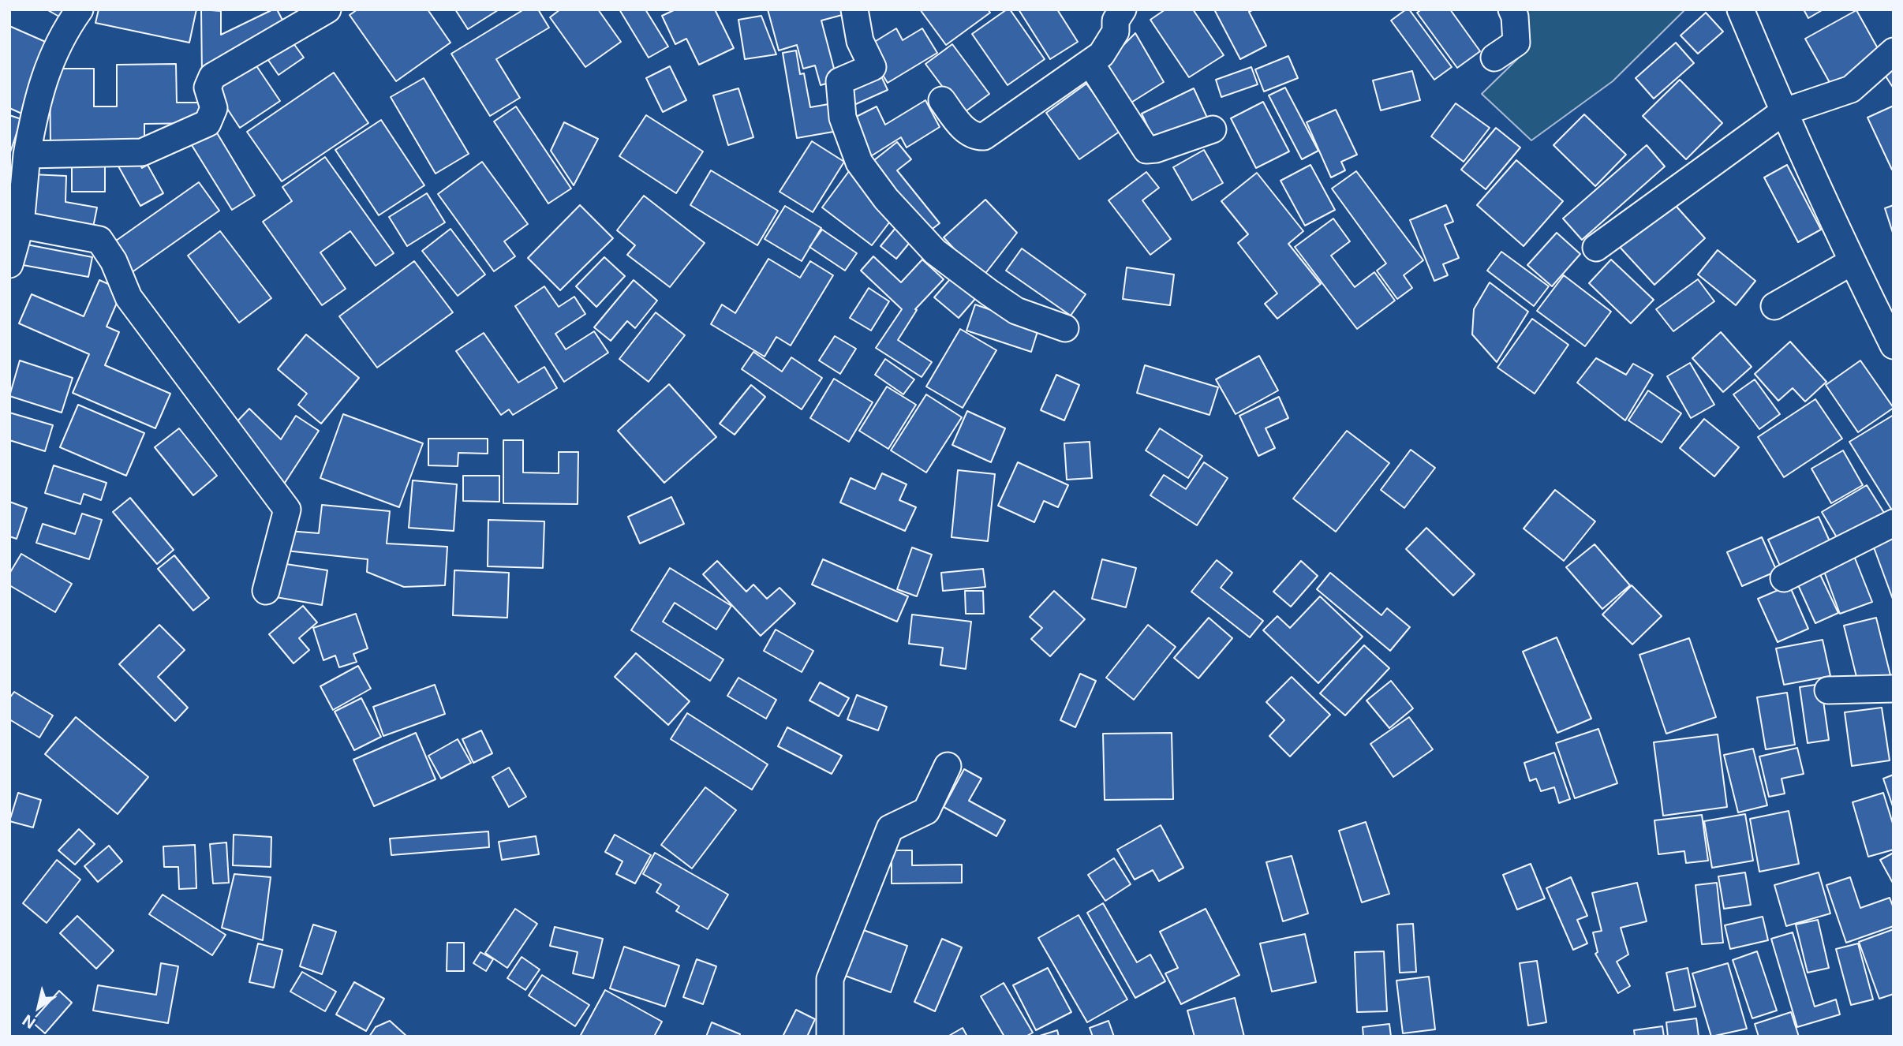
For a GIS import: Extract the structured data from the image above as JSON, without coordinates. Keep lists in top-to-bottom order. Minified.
{"north":"bottom left"}
